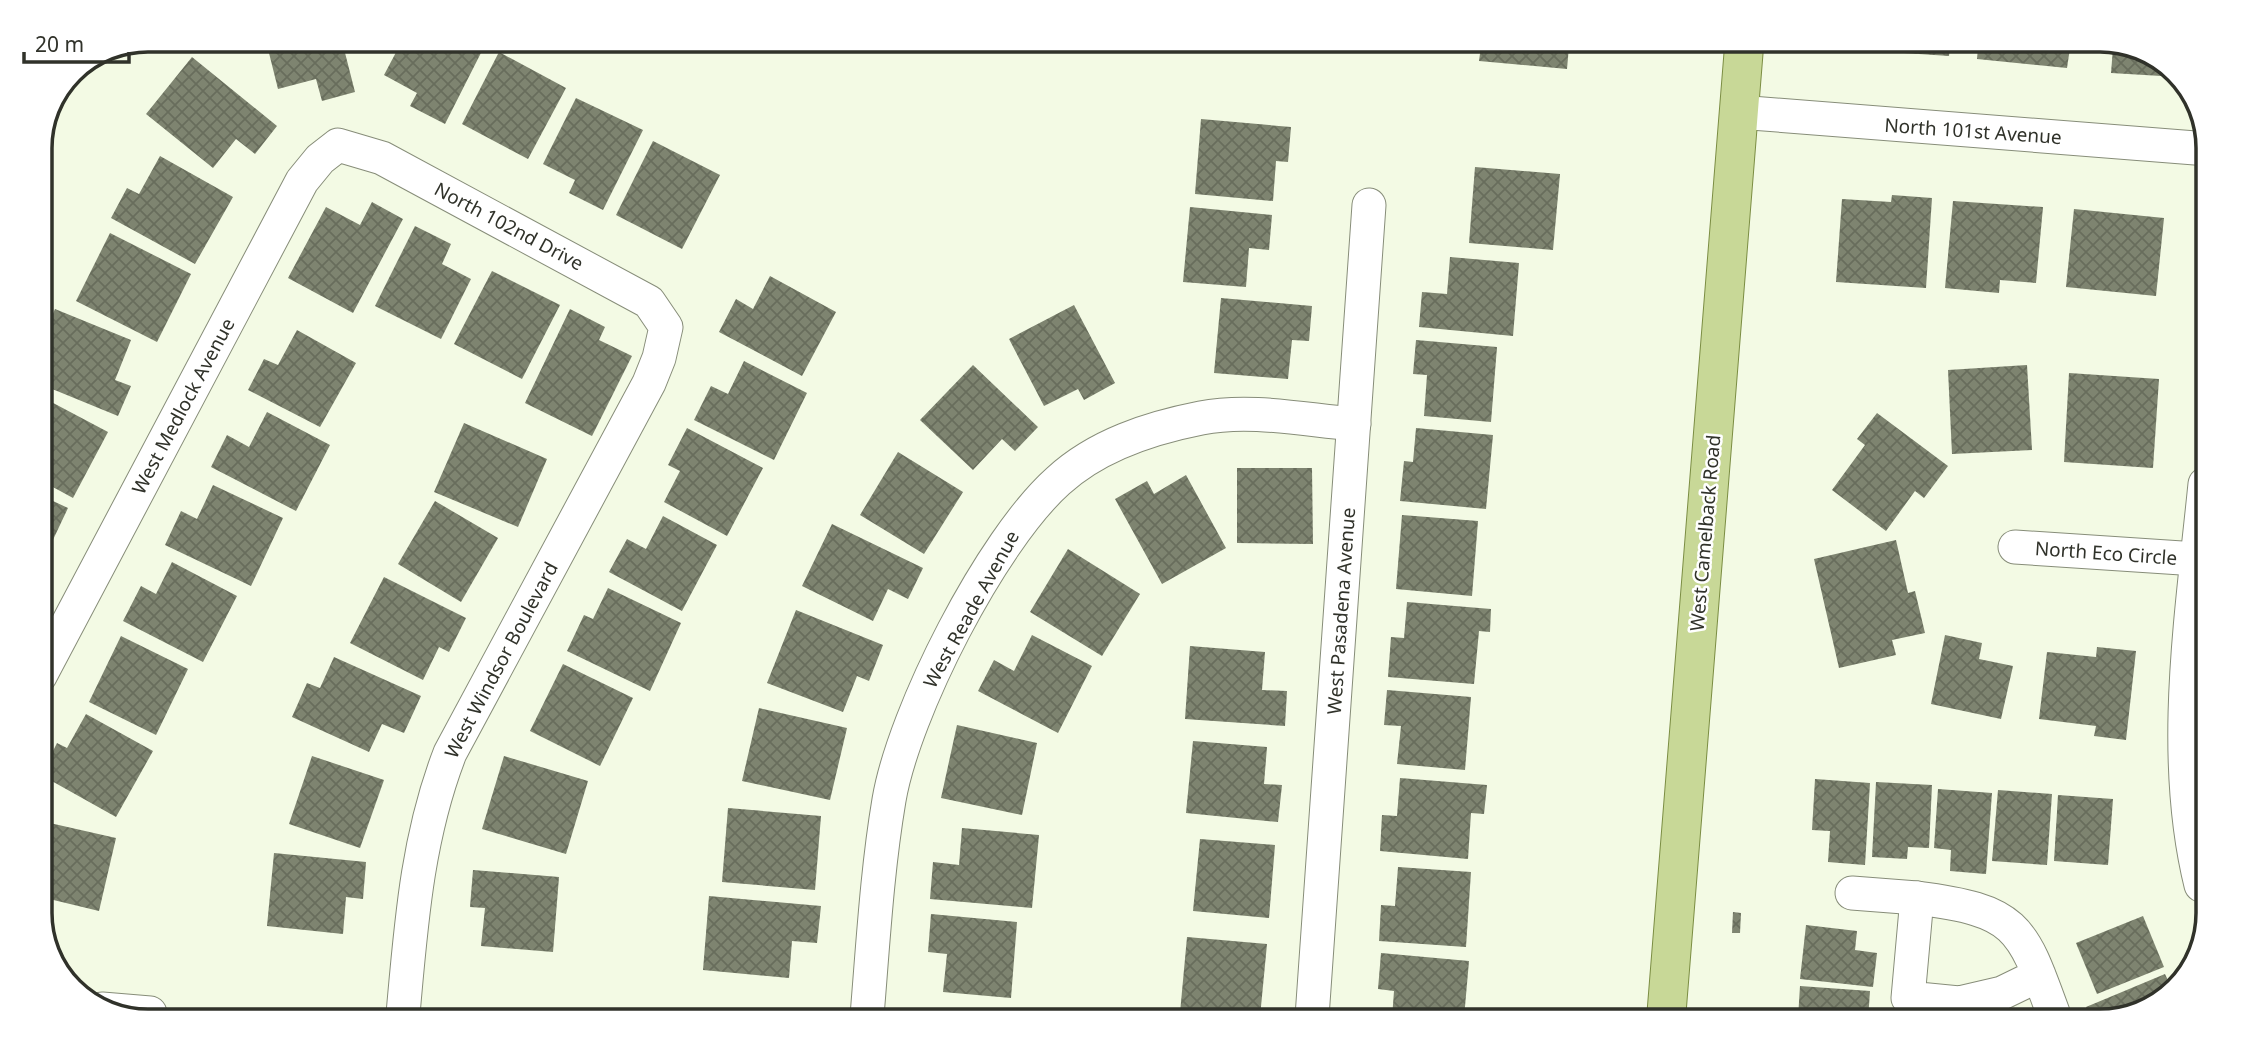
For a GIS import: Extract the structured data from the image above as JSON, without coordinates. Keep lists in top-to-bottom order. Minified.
{"streets":{"main road":["West Camelback Road"],"street":["North 101st Avenue","North 102nd Drive","West Medlock Avenue","North Eco Circle","West Reade Avenue","West Pasadena Avenue","West Windsor Boulevard"]},"crossings":[["North 101st Avenue","West Camelback Road"],["North 102nd Drive","West Medlock Avenue"],["North 102nd Drive","West Windsor Boulevard"],["West Reade Avenue","West Pasadena Avenue"]],"scale_bar":"20 m"}
